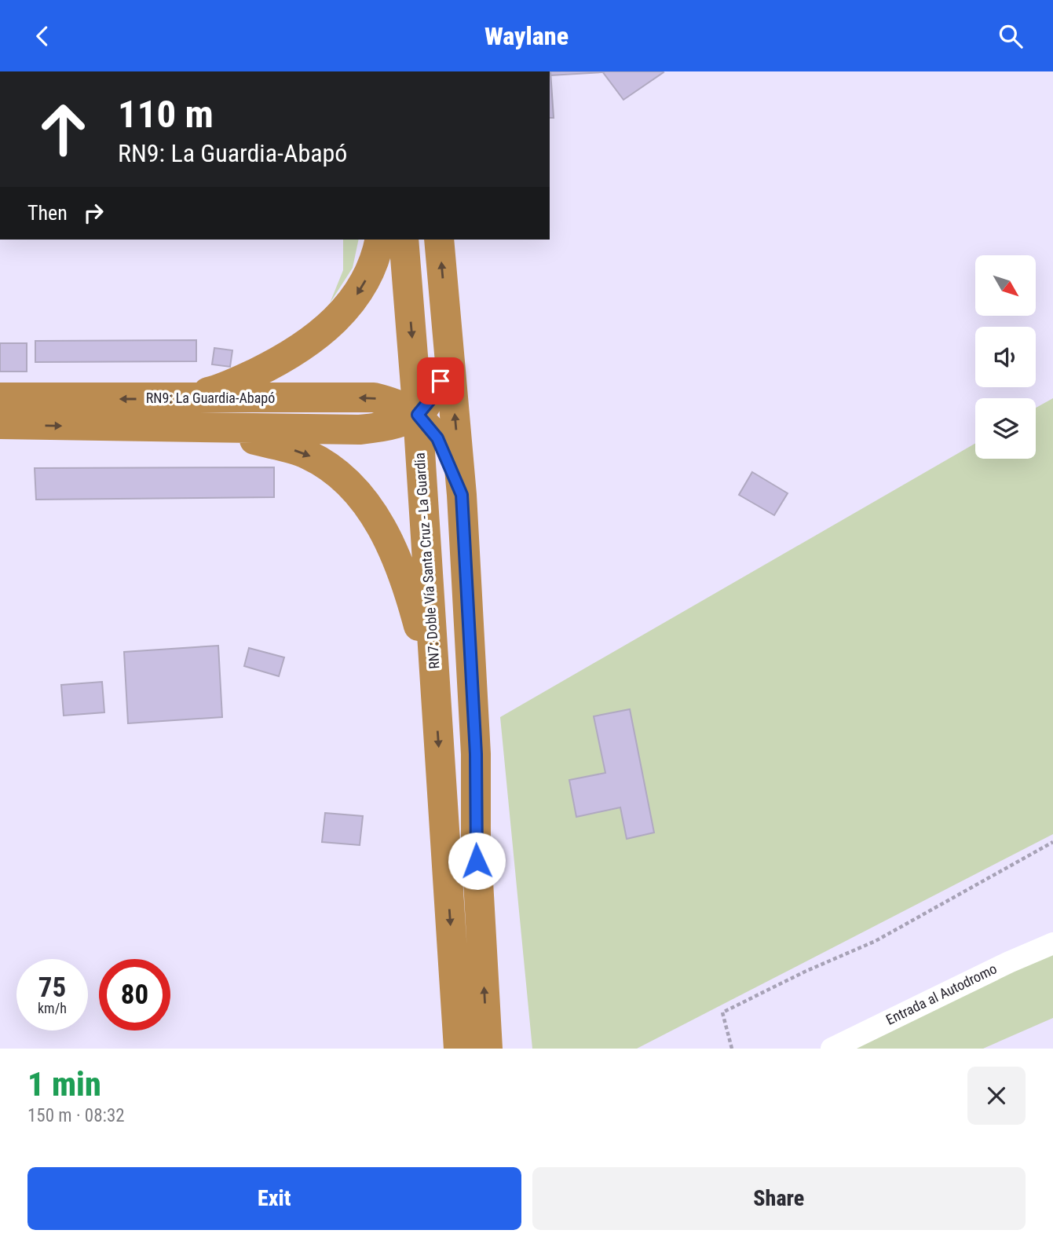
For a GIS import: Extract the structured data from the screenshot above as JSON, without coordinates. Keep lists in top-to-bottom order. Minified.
{"streets":{"highway":["RN9: La Guardia-Abapó","RN7: Doble Vía Santa Cruz - La Guardia"],"street":["Entrada al Autodromo"]},"crossings":[["RN9: La Guardia-Abapó","RN7: Doble Vía Santa Cruz - La Guardia"]],"north":"bottom right","page":{"header":"Waylane","turn":["110 m","RN9: La Guardia-Abapó"],"then":"Then","speed":"75 km/h","limit":"80","heading":["1 min","150 m · 08:32"],"buttons":["Exit","Share"]}}
